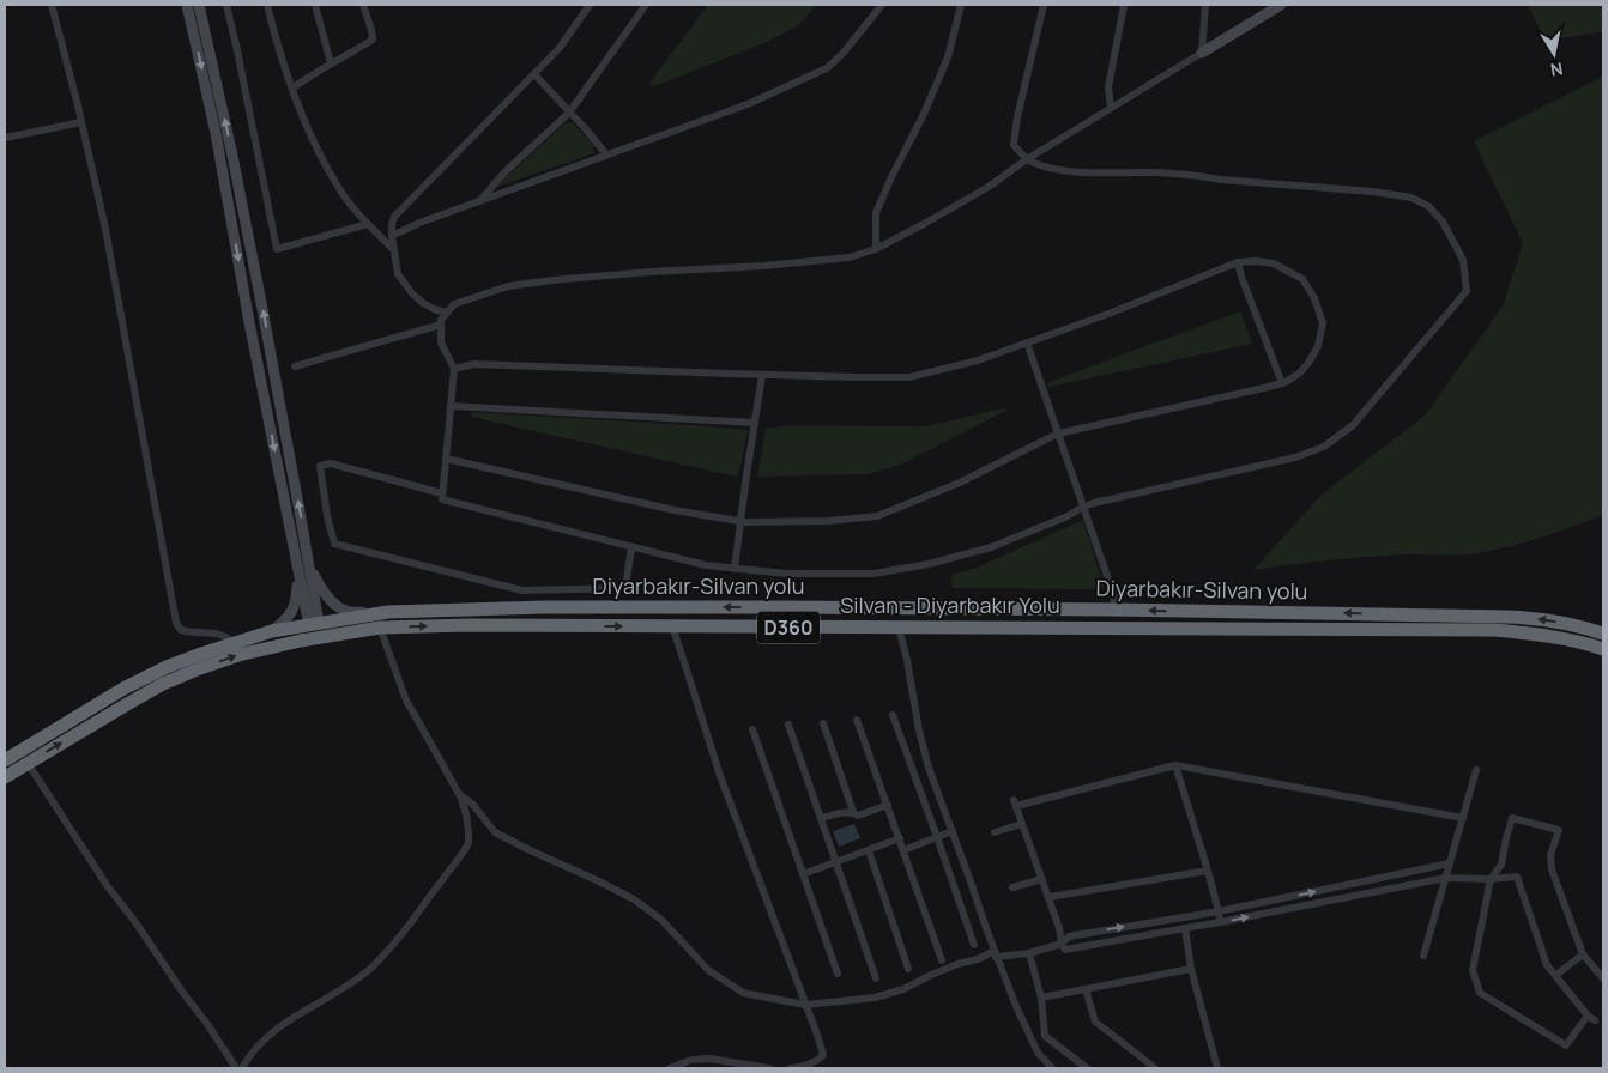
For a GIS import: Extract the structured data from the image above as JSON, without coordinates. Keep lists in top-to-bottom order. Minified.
{"streets":{"highway":["Diyarbakır-Silvan yolu","Silvan - Diyarbakır Yolu","D360"]},"one_way":["Diyarbakır-Silvan yolu","Silvan - Diyarbakır Yolu"],"north":"bottom"}
